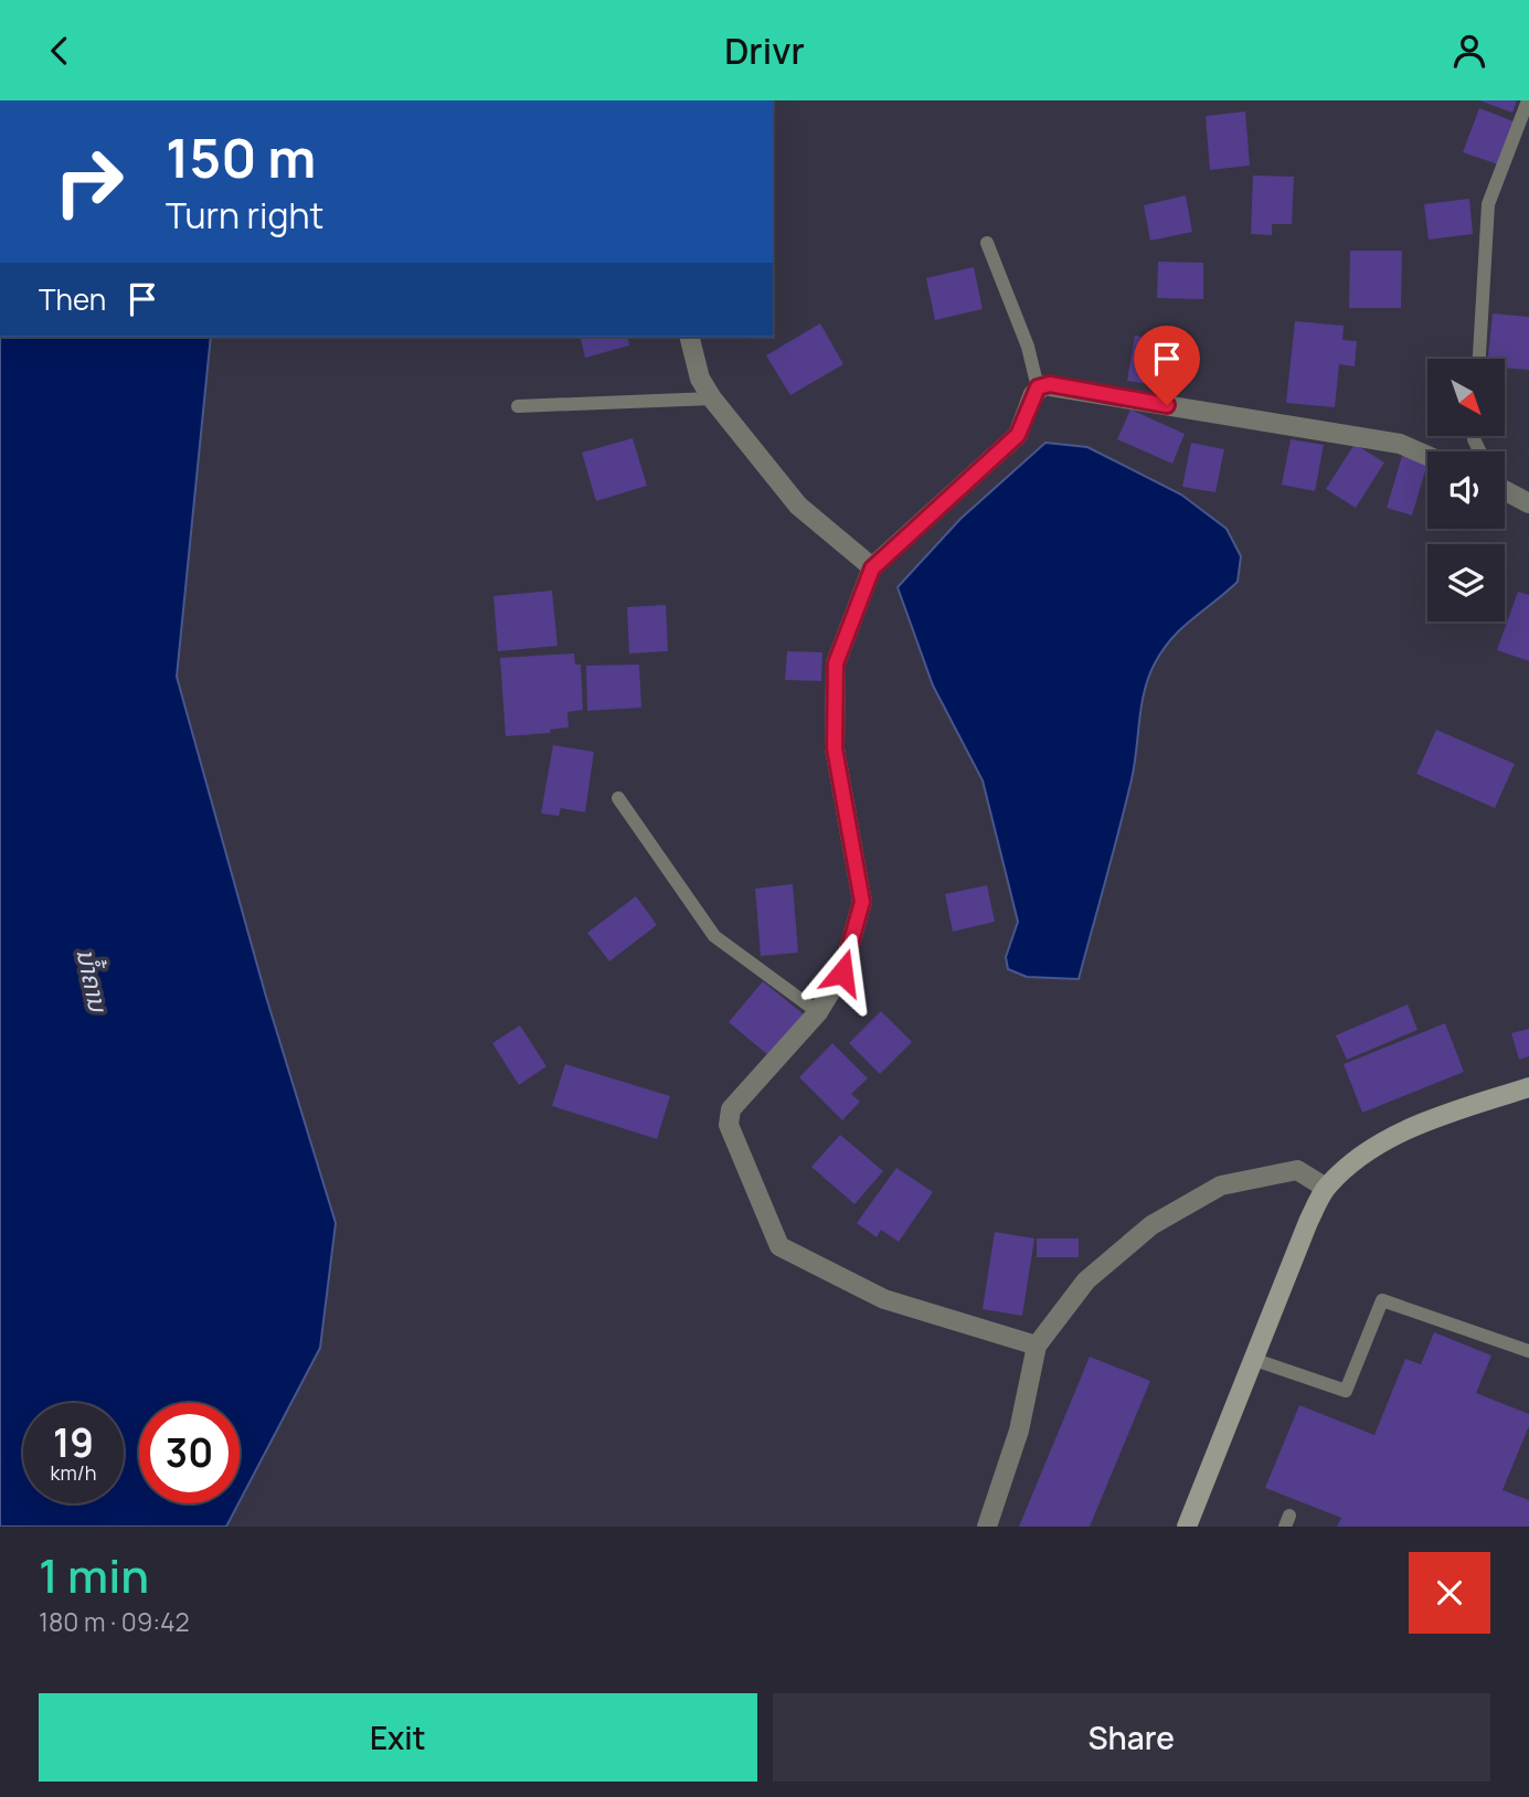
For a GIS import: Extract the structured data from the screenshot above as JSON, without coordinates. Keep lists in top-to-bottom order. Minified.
{"water":["ນ້ຳຄານ"],"north":"bottom right","page":{"header":"Drivr","turn":["150 m","Turn right"],"then":"Then","speed":"19 km/h","limit":"30","heading":["1 min","180 m · 09:42"],"buttons":["Exit","Share"]}}
